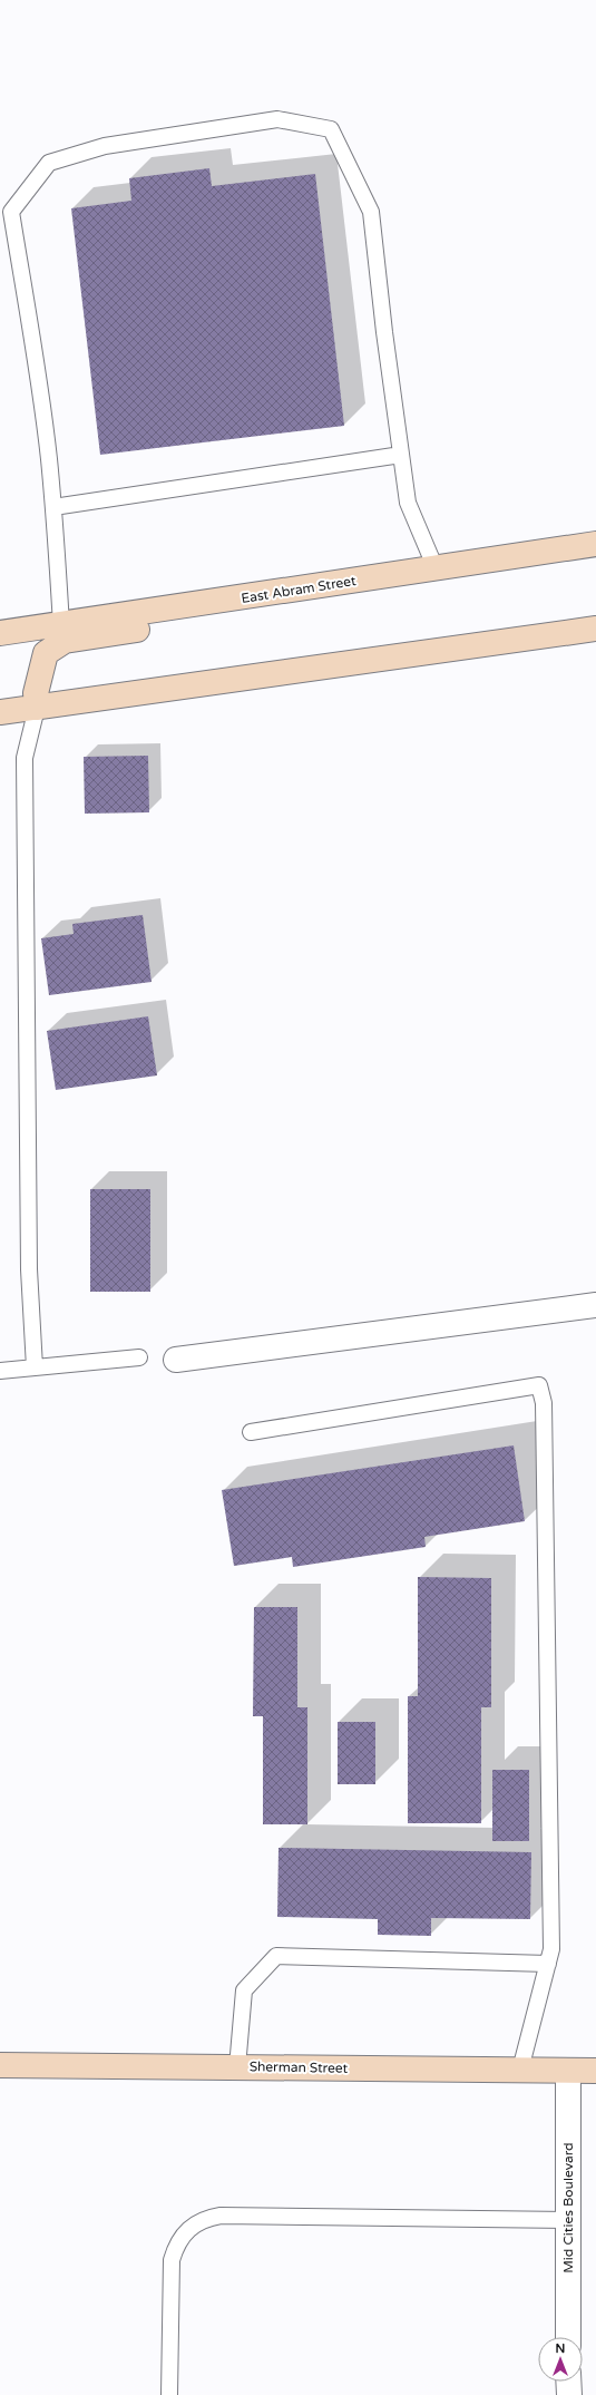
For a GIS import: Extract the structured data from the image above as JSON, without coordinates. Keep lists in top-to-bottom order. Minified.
{"streets":{"main road":["East Abram Street","Sherman Street"],"street":["Mid Cities Boulevard"]},"crossings":[["Sherman Street","Mid Cities Boulevard"]],"north":"top"}
